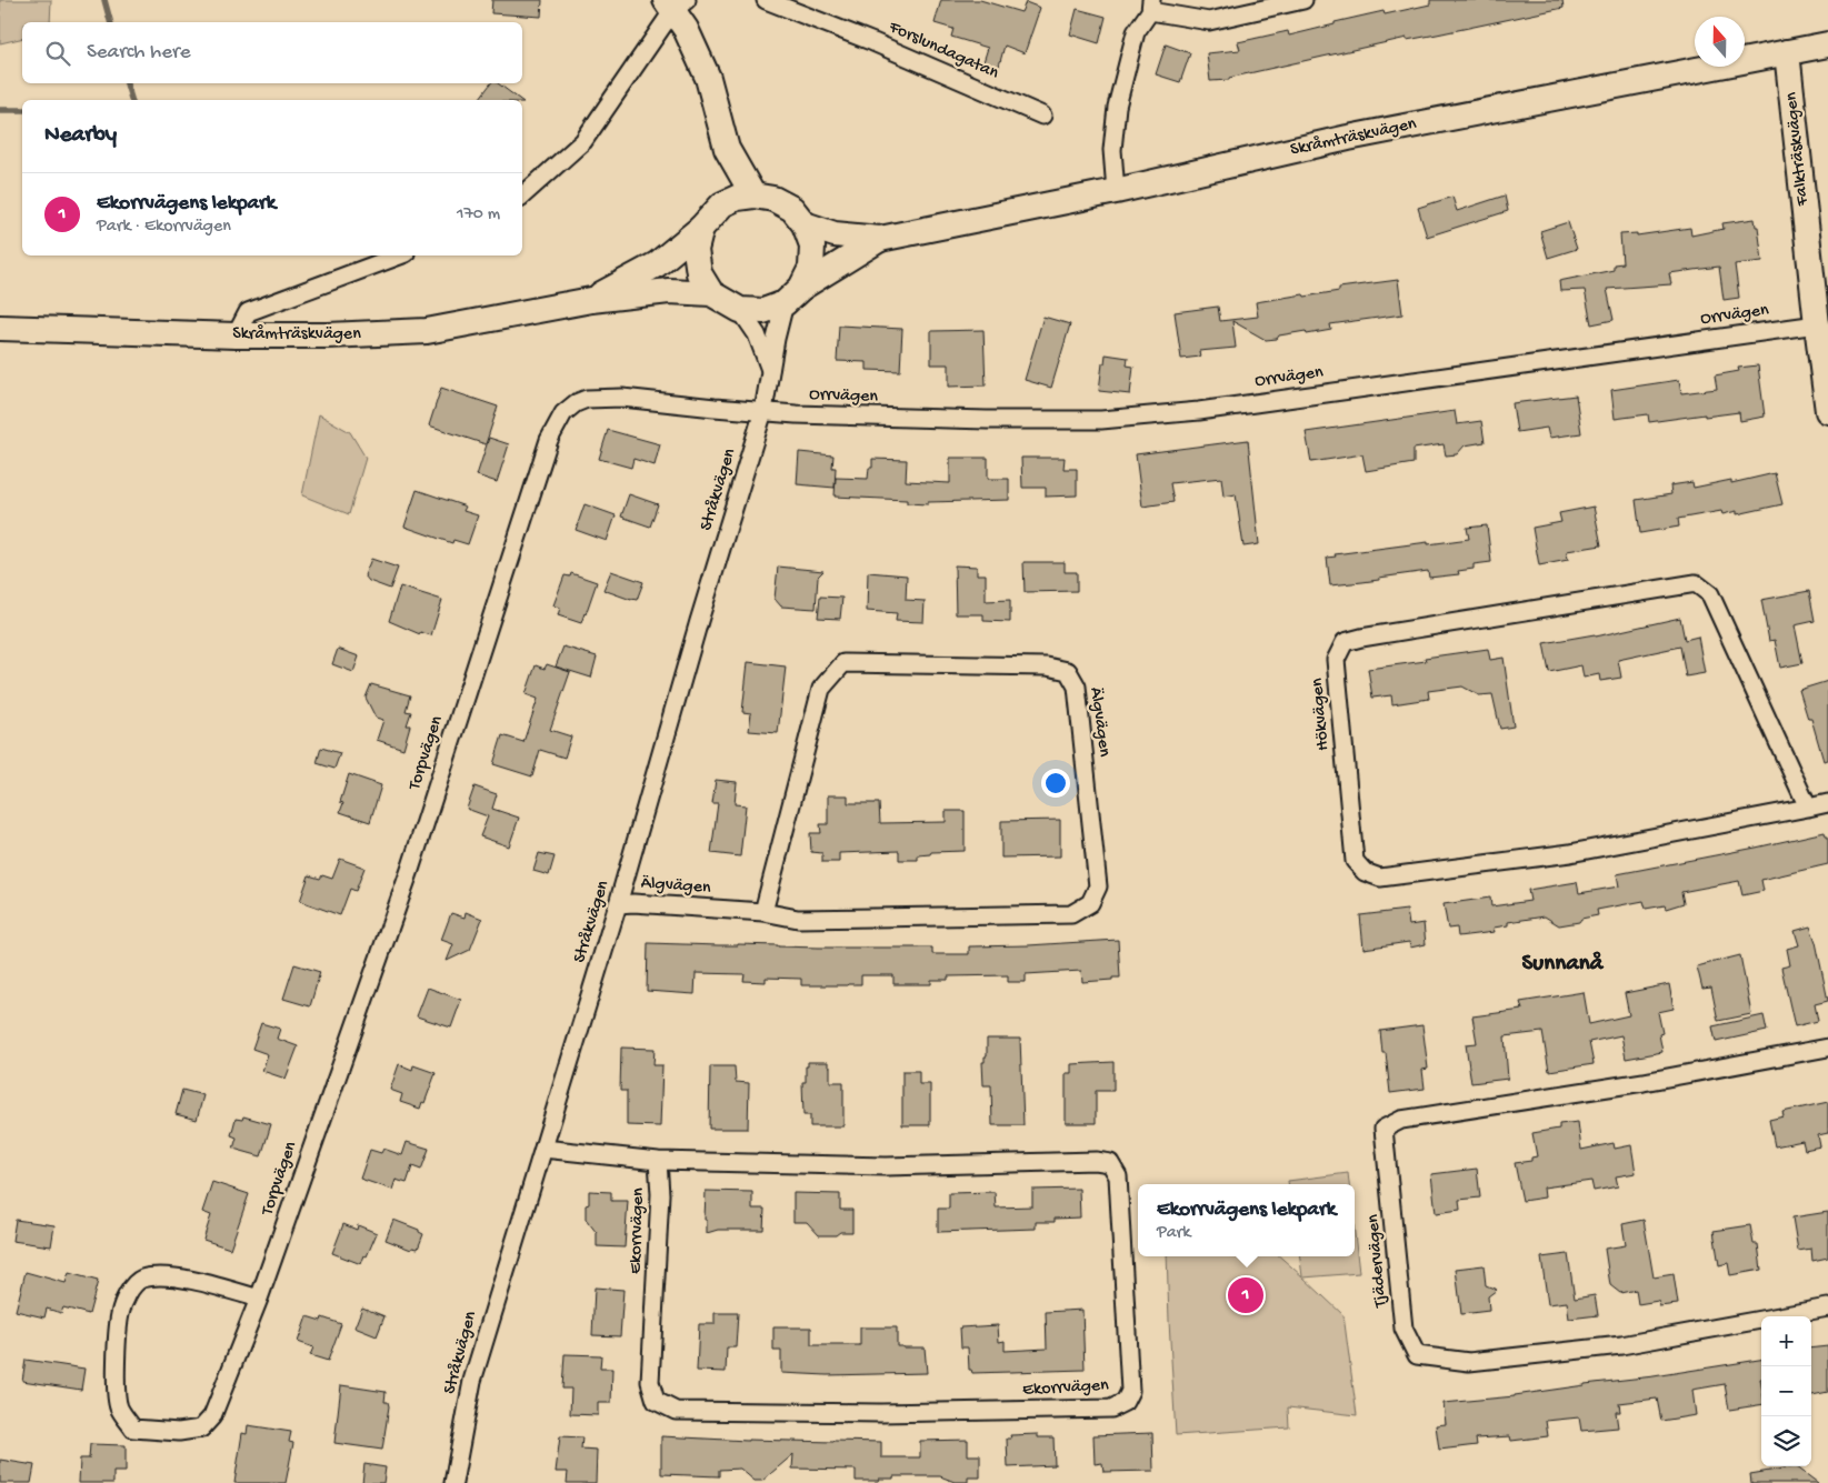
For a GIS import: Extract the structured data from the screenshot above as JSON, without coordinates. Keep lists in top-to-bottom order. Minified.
{"streets":{"main road":["Skråmträskvägen","Falkträskvägen"],"street":["Forslundagatan","Orrvägen","Stråkvägen","Hökvägen","Älgvägen","Torpvägen","Ekorrvägen","Tjädervägen"]},"crossings":[["Skråmträskvägen","Falkträskvägen"],["Skråmträskvägen","Stråkvägen"],["Falkträskvägen","Orrvägen"],["Orrvägen","Stråkvägen"],["Orrvägen","Torpvägen"],["Stråkvägen","Älgvägen"],["Stråkvägen","Torpvägen"],["Stråkvägen","Ekorrvägen"]],"districts":["Sunnanå"],"north":"top","page":{"search":"Search here","heading":"Nearby","list":[{"mark":"1","name":"Ekorrvägens lekpark","note":"Park · Ekorrvägen","value":"170 m"}],"popup":["Ekorrvägens lekpark","Park"],"pins":"1","map_buttons":["+","−"]}}
